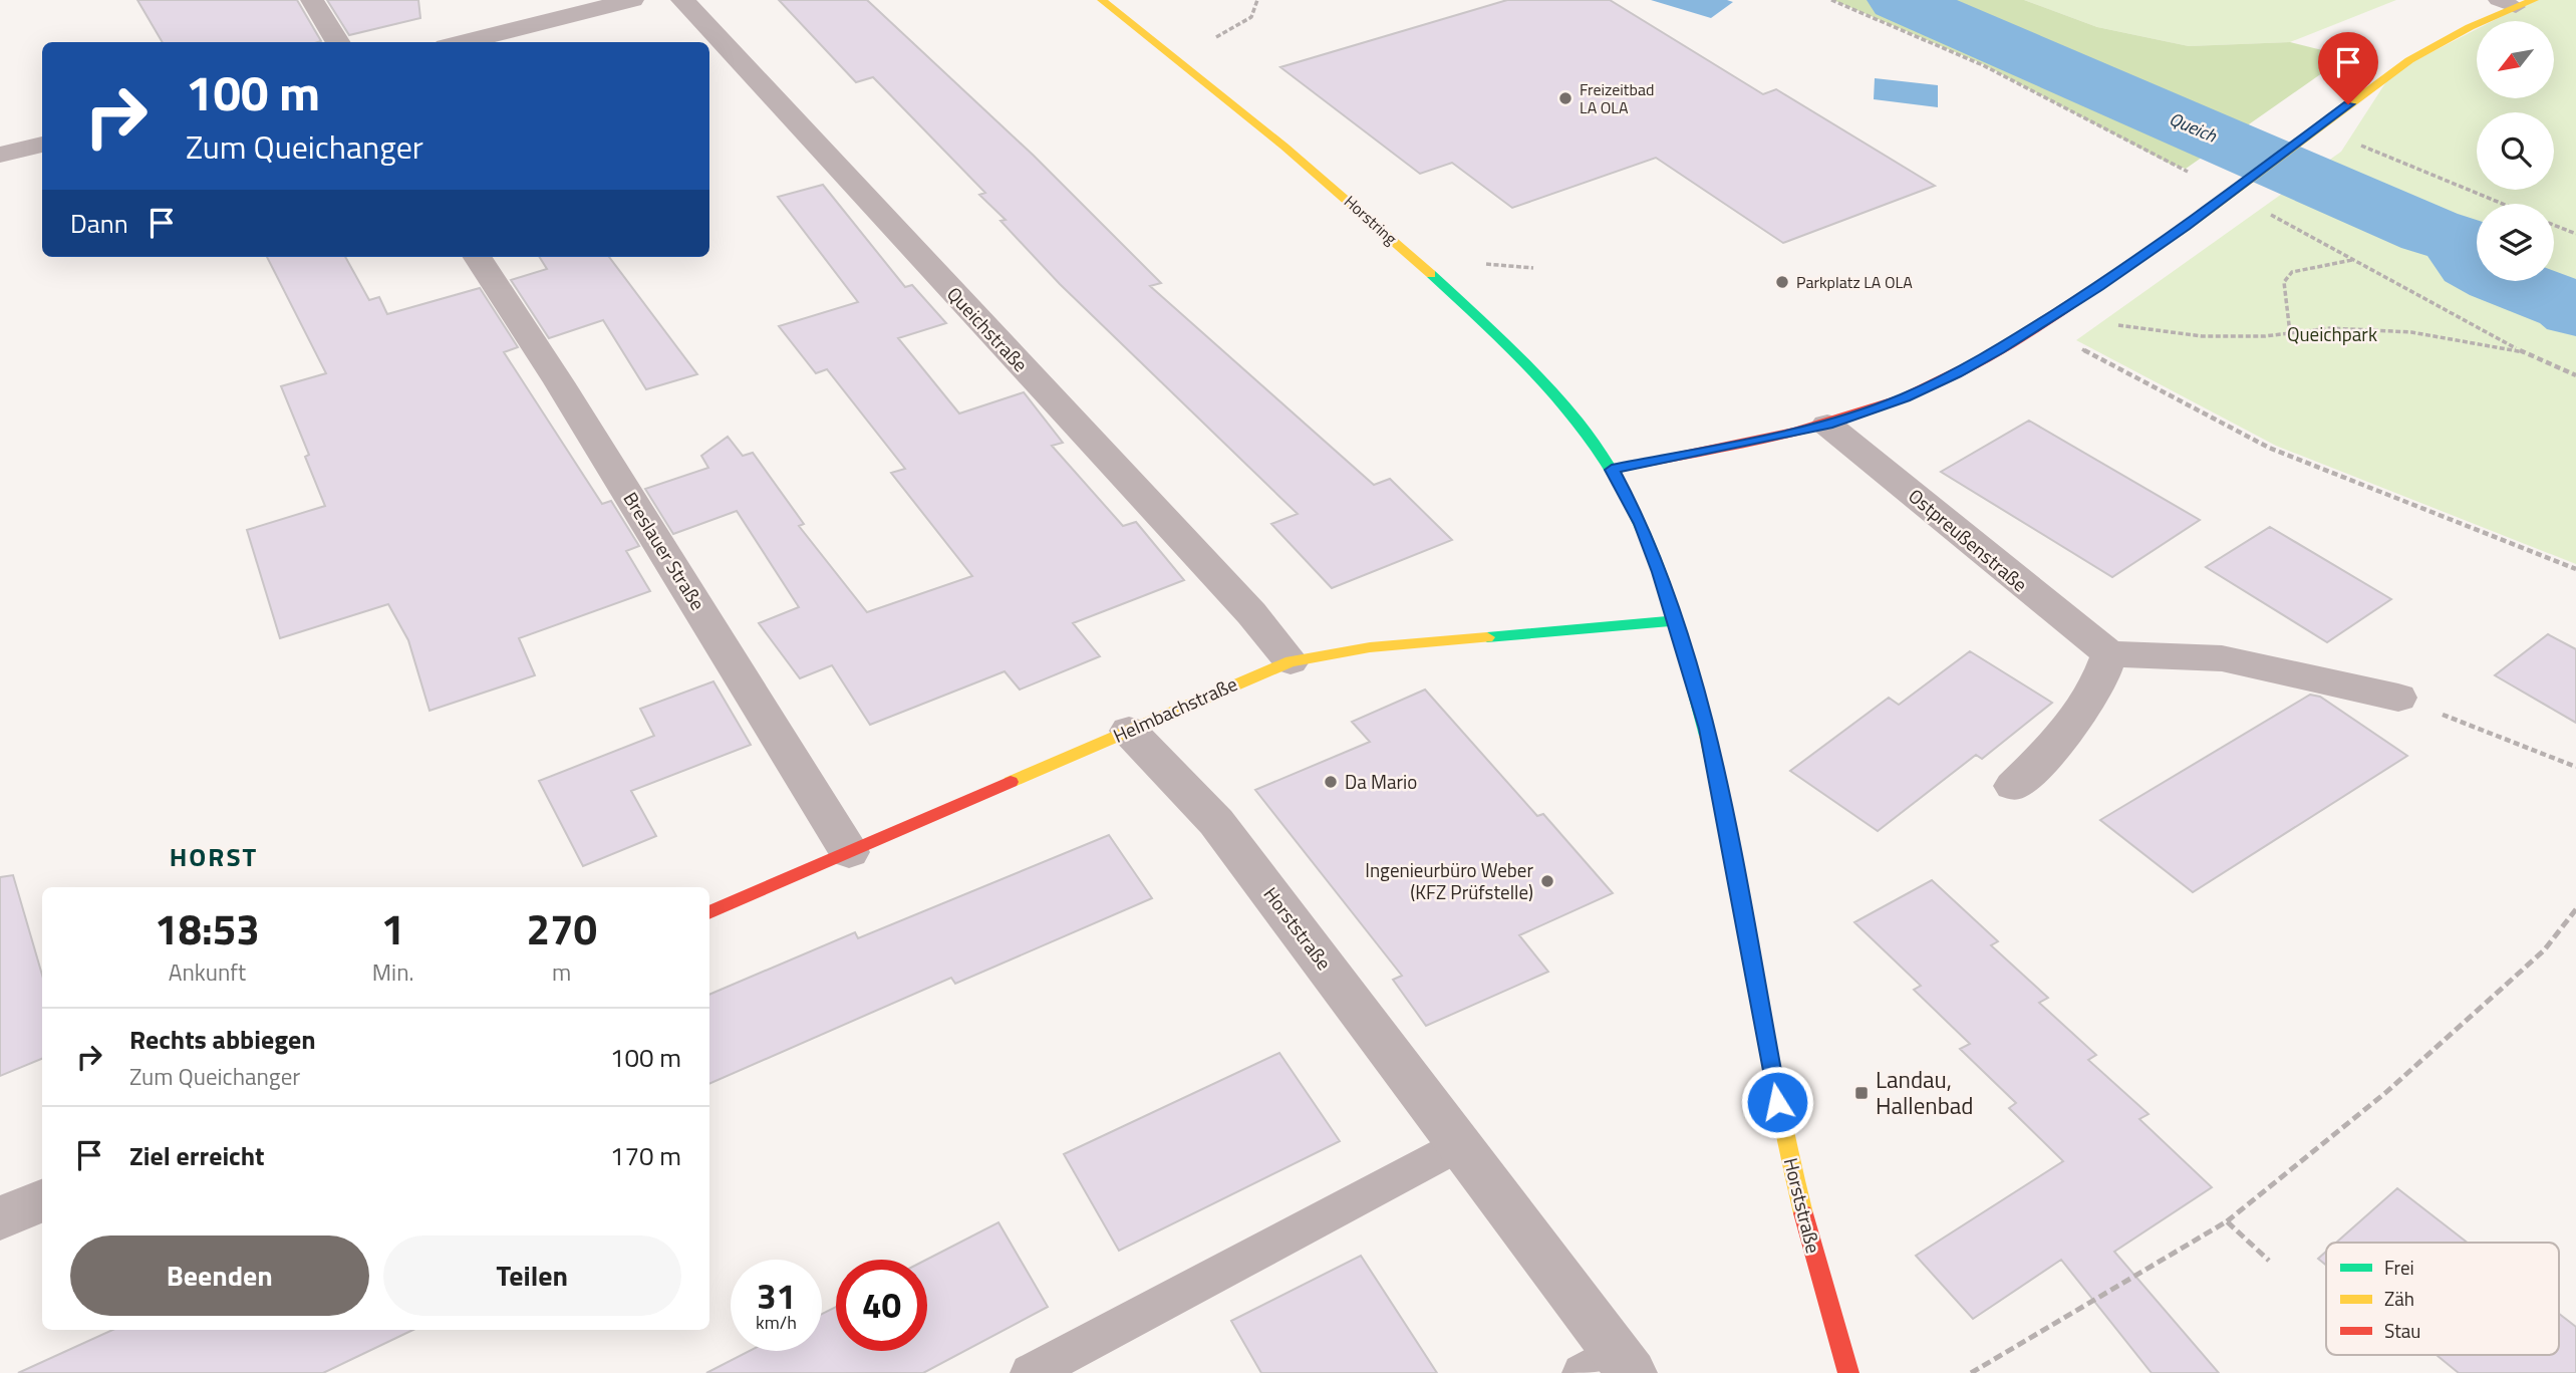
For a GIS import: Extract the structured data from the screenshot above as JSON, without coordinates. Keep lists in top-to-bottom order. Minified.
{"streets":{"street":["Horstring","Queichstraße","Ostpreußenstraße","Breslauer Straße","Helmbachstraße","Horststraße"]},"crossings":[["Horstring","Horststraße"],["Queichstraße","Helmbachstraße"],["Breslauer Straße","Helmbachstraße"],["Helmbachstraße","Horststraße"]],"districts":["HORST"],"water":["Queich"],"parks":["Queichpark"],"places":{"other":["Freizeitbad LA OLA","Parkplatz LA OLA","Da Mario","Ingenieurbüro Weber (KFZ Prüfstelle)"],"transit":["Landau, Hallenbad"]},"legend":["Frei","Zäh","Stau"],"north":"bottom left","page":{"turn":["100 m","Zum Queichanger"],"then":"Dann","eta":["18:53","Ankunft","1","Min.","270","m"],"list":[{"name":"Rechts abbiegen","note":"Zum Queichanger","value":"100 m"},{"name":"Ziel erreicht","value":"170 m"}],"buttons":["Beenden","Teilen"],"speed":"31 km/h","limit":"40"}}
